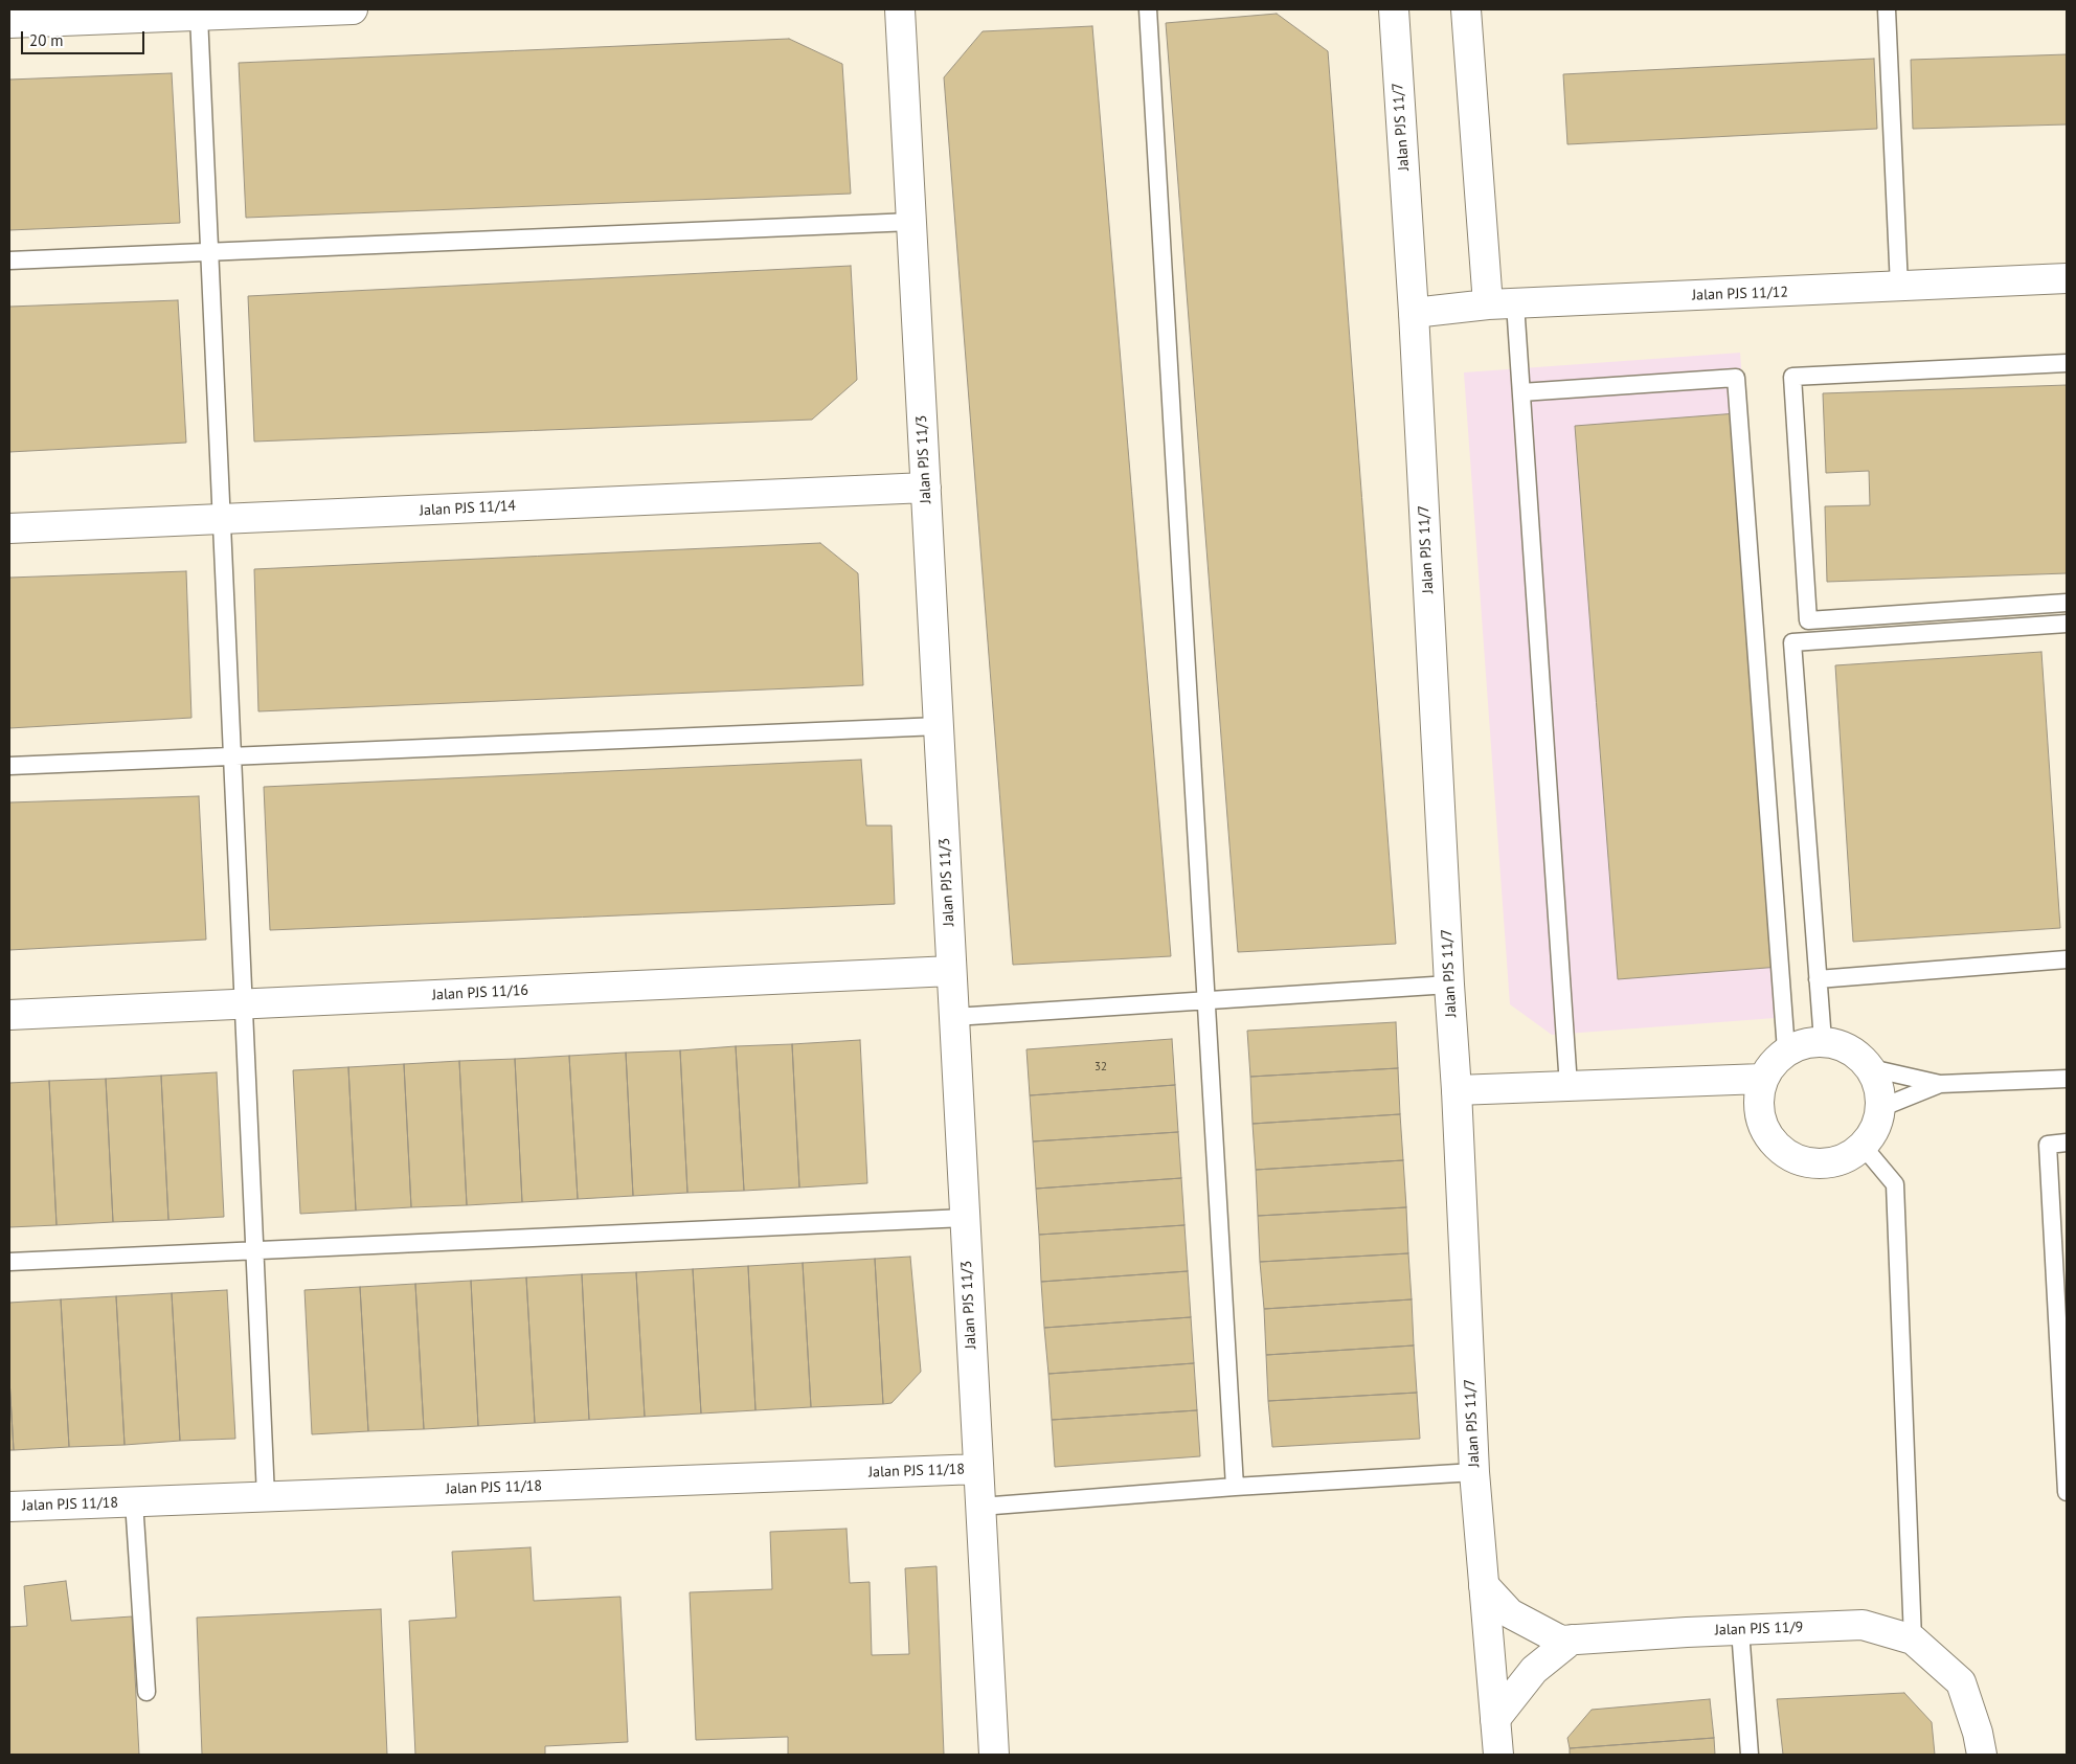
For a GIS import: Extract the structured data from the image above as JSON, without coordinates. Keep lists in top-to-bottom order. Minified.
{"streets":{"street":["Jalan PJS 11/7","Jalan PJS 11/12","Jalan PJS 11/3","Jalan PJS 11/14","Jalan PJS 11/16","Jalan PJS 11/18","Jalan PJS 11/9"]},"crossings":[["Jalan PJS 11/7","Jalan PJS 11/12"],["Jalan PJS 11/7","Jalan PJS 11/9"],["Jalan PJS 11/3","Jalan PJS 11/14"],["Jalan PJS 11/3","Jalan PJS 11/16"],["Jalan PJS 11/3","Jalan PJS 11/18"]],"house_numbers":["32"],"scale_bar":"20 m"}
